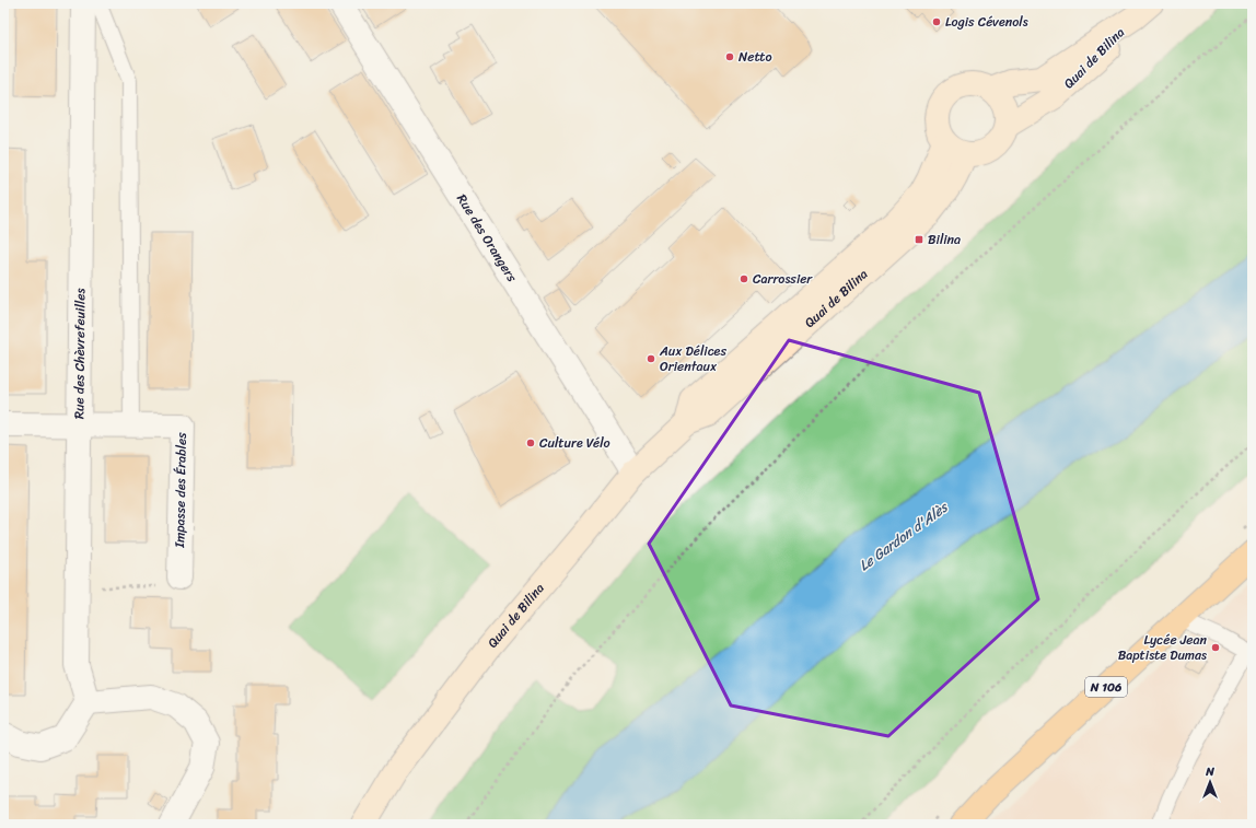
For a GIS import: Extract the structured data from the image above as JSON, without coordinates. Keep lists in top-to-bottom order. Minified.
{"streets":{"main road":["Quai de Bilina","N 106"],"street":["Rue des Orangers","Rue des Chèvrefeuilles","Impasse des Érables"]},"crossings":[["Quai de Bilina","Rue des Orangers"],["Rue des Chèvrefeuilles","Impasse des Érables"]],"water":["Le Gardon d'Alès"],"places":{"other":["Logis Cévenols","Netto","Carrossier","Aux Délices Orientaux","Culture Vélo","Lycée Jean Baptiste Dumas"],"transit":["Bilina"]},"north":"top"}
